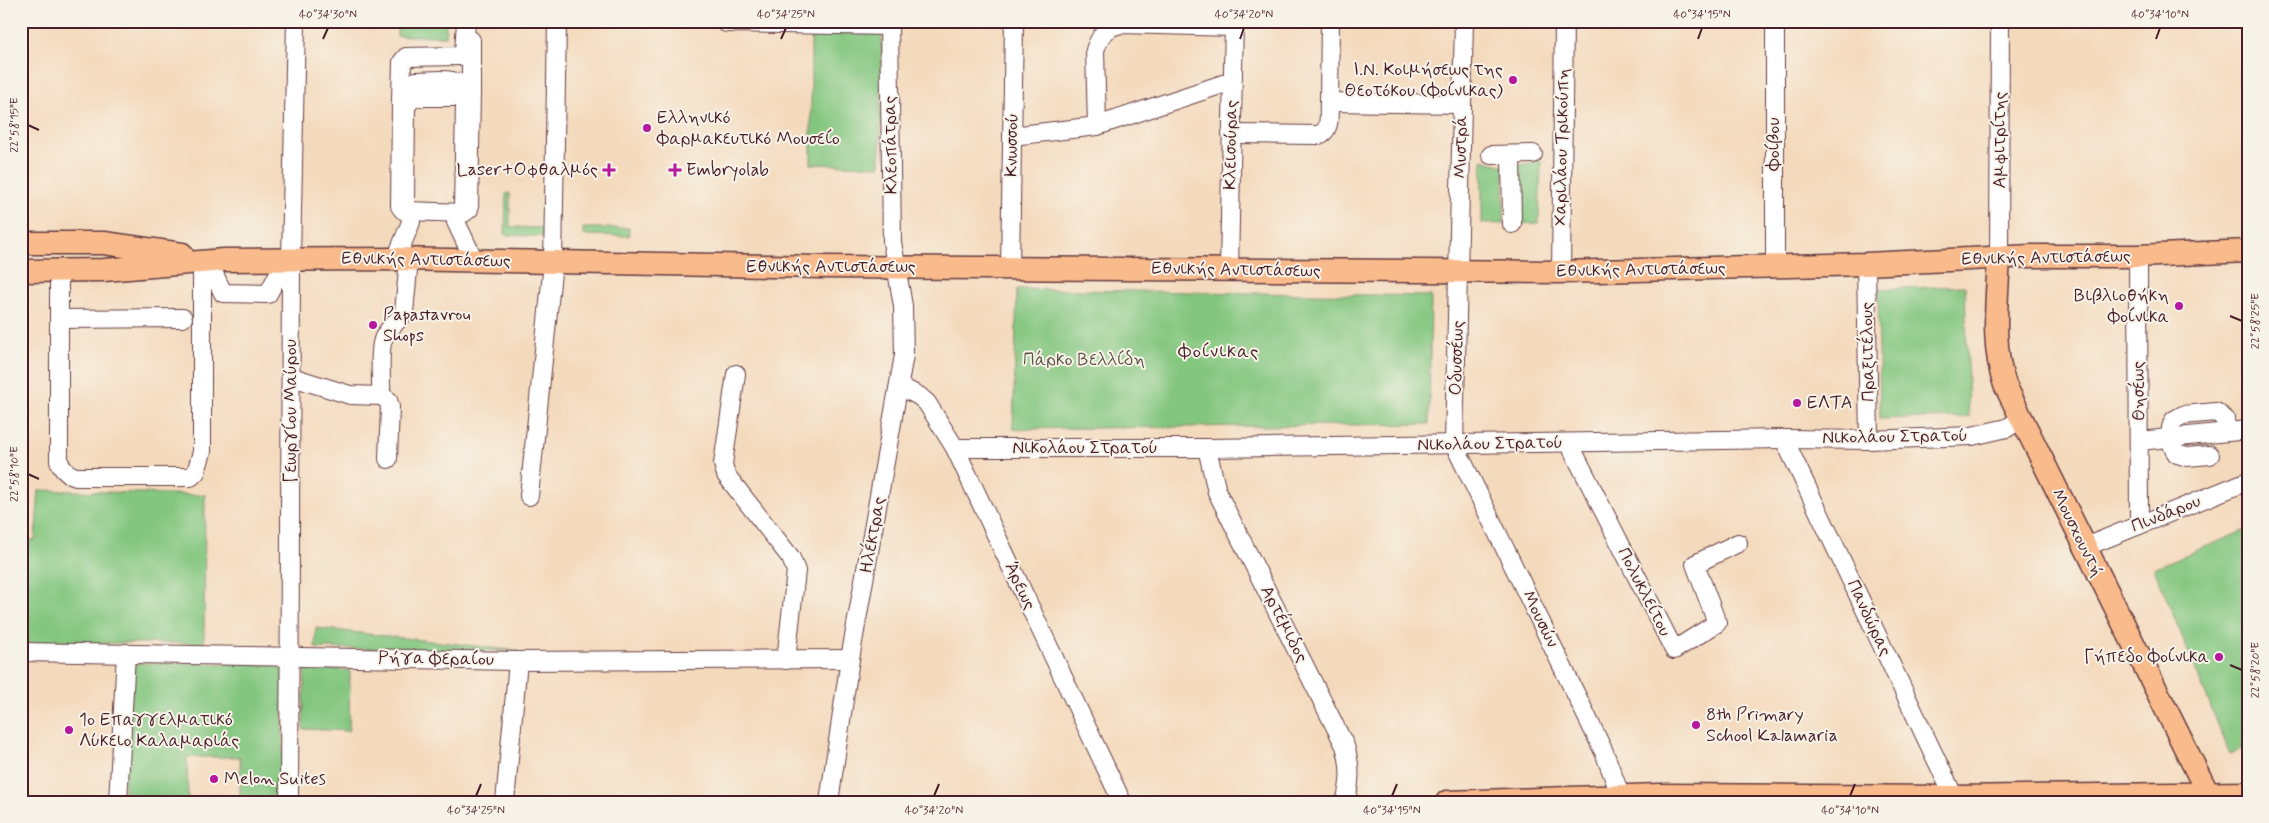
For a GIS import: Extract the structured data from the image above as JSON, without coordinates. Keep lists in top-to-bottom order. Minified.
{"streets":{"main road":["Εθνικής Αντιστάσεως","Μουσχουντή"],"street":["Αμφιτρίτης","Φοίβου","Κλεοπάτρας","Κνωσσού","Κλεισούρας","Μυστρά","Χαριλάου Τρικούπη","Πραξιτέλους","Οδυσσέως","Θησέως","Γεωργίου Μαύρου","Νικολάου Στρατού","Πινδάρου","Ηλέκτρας","Άρεως","Πολυκλείτου","Πανδώρας","Μουσών","Αρτέμιδος","Ρήγα Φεραίου"]},"crossings":[["Αμφιτρίτης","Εθνικής Αντιστάσεως"],["Αμφιτρίτης","Μουσχουντή"],["Φοίβου","Εθνικής Αντιστάσεως"],["Κλεοπάτρας","Εθνικής Αντιστάσεως"],["Κλεοπάτρας","Ηλέκτρας"],["Κνωσσού","Εθνικής Αντιστάσεως"],["Κλεισούρας","Εθνικής Αντιστάσεως"],["Μυστρά","Εθνικής Αντιστάσεως"],["Μυστρά","Οδυσσέως"],["Χαριλάου Τρικούπη","Εθνικής Αντιστάσεως"],["Εθνικής Αντιστάσεως","Πραξιτέλους"],["Εθνικής Αντιστάσεως","Οδυσσέως"],["Εθνικής Αντιστάσεως","Θησέως"],["Εθνικής Αντιστάσεως","Γεωργίου Μαύρου"],["Εθνικής Αντιστάσεως","Μουσχουντή"],["Εθνικής Αντιστάσεως","Ηλέκτρας"],["Πραξιτέλους","Νικολάου Στρατού"],["Οδυσσέως","Νικολάου Στρατού"],["Οδυσσέως","Μουσών"],["Θησέως","Πινδάρου"],["Γεωργίου Μαύρου","Ρήγα Φεραίου"],["Νικολάου Στρατού","Μουσχουντή"],["Νικολάου Στρατού","Άρεως"],["Νικολάου Στρατού","Πολυκλείτου"],["Νικολάου Στρατού","Πανδώρας"],["Νικολάου Στρατού","Μουσών"],["Νικολάου Στρατού","Αρτέμιδος"],["Πινδάρου","Μουσχουντή"],["Ηλέκτρας","Άρεως"],["Ηλέκτρας","Ρήγα Φεραίου"]],"districts":["Φοίνικας"],"parks":["Πάρκο Βελλίδη"],"places":{"other":["Ι.Ν. Κοιμήσεως της Θεοτόκου (Φοίνικας)","Ελληνικό Φαρμακευτικό Μουσείο","Βιβλιοθήκη Φοίνικα","Papastavrou Shops","ΕΛΤΑ","Γήπεδο Φοίνικα","8th Primary School Kalamaria","1ο Επαγγελματικό Λύκειο Καλαμαριάς","Melon Suites"],"health":["Laser+Οφθαλμός","Embryolab"]},"coordinates":["40°34'30\"N","40°34'25\"N","40°34'20\"N","40°34'15\"N","40°34'10\"N","22°58'15\"E","22°58'25\"E","22°58'10\"E","22°58'20\"E"]}
